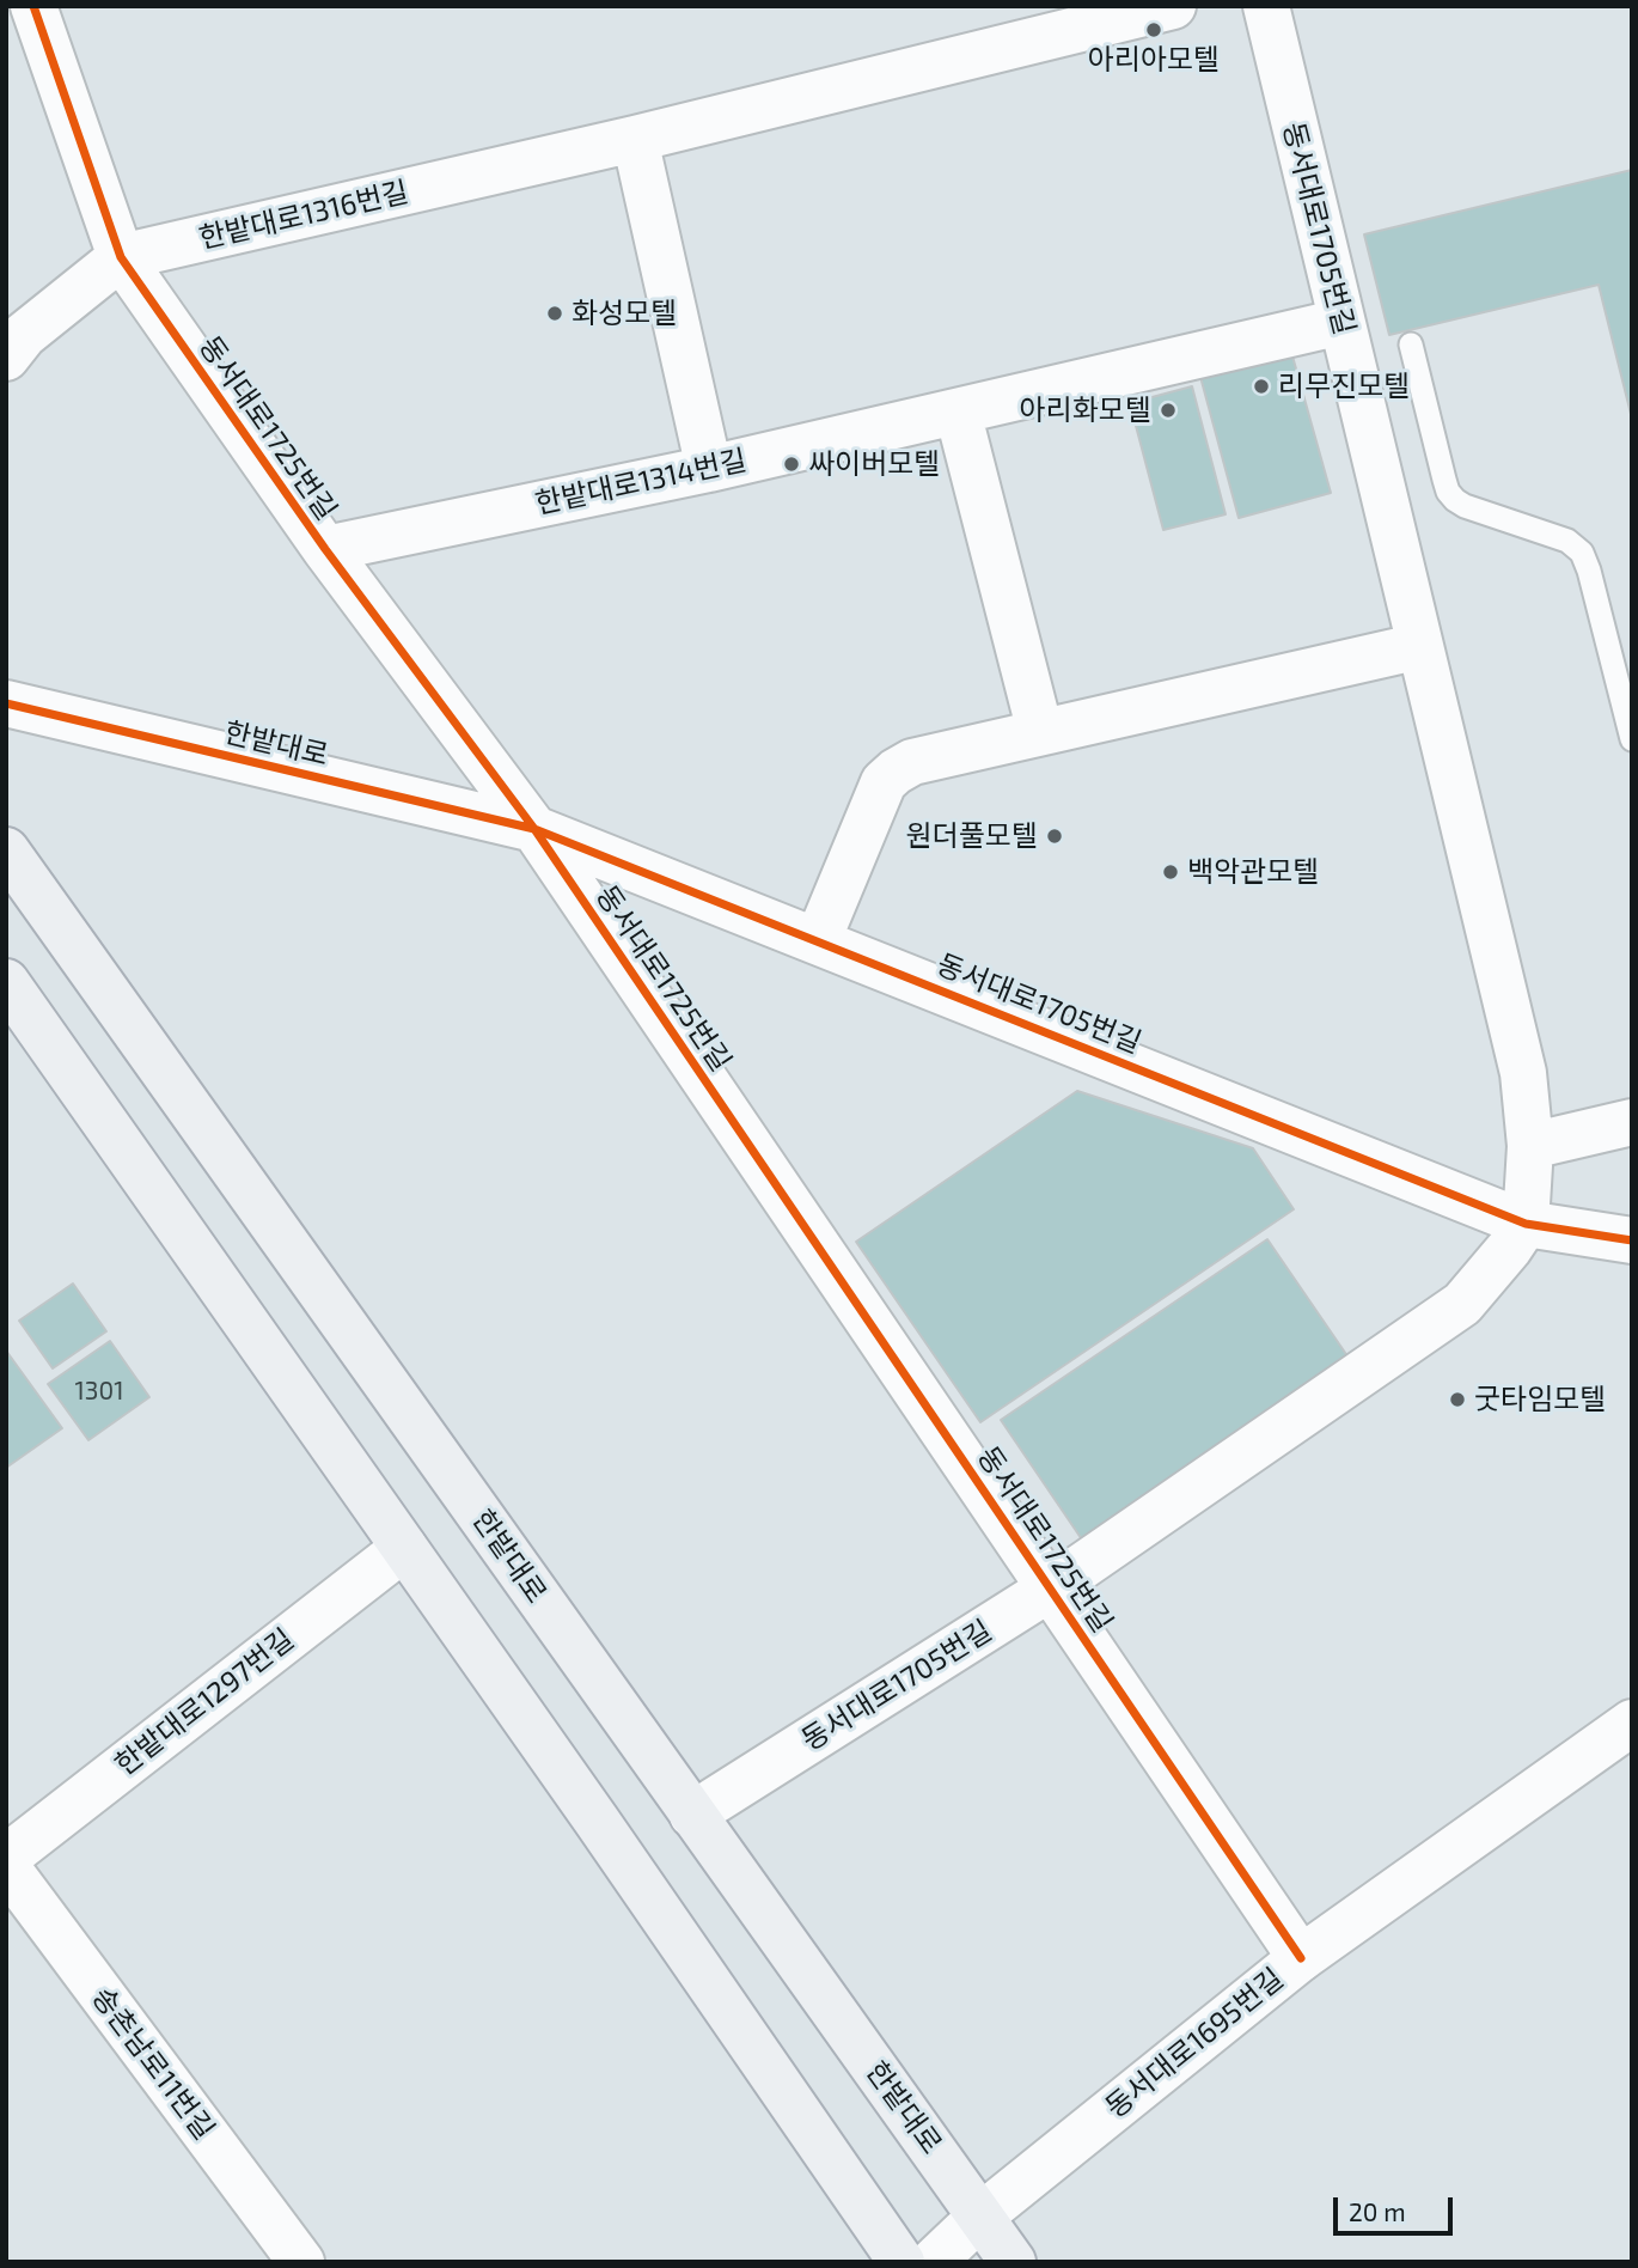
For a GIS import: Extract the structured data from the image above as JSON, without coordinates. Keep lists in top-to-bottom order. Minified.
{"streets":{"main road":["한밭대로"],"street":["한밭대로1316번길","동서대로1705번길","동서대로1725번길","한밭대로1314번길","한밭대로1297번길","동서대로1695번길","송촌남로11번길"]},"crossings":[["한밭대로1316번길","동서대로1725번길"],["동서대로1705번길","동서대로1725번길"],["동서대로1705번길","한밭대로1314번길"],["동서대로1705번길","한밭대로"],["동서대로1725번길","한밭대로1314번길"],["동서대로1725번길","한밭대로"],["동서대로1725번길","동서대로1695번길"],["한밭대로","동서대로1695번길"]],"places":["아리아모텔","화성모텔","리무진모텔","아리화모텔","싸이버모텔","원더풀모텔","백악관모텔","굿타임모텔"],"house_numbers":["1301"],"scale_bar":"20 m"}
